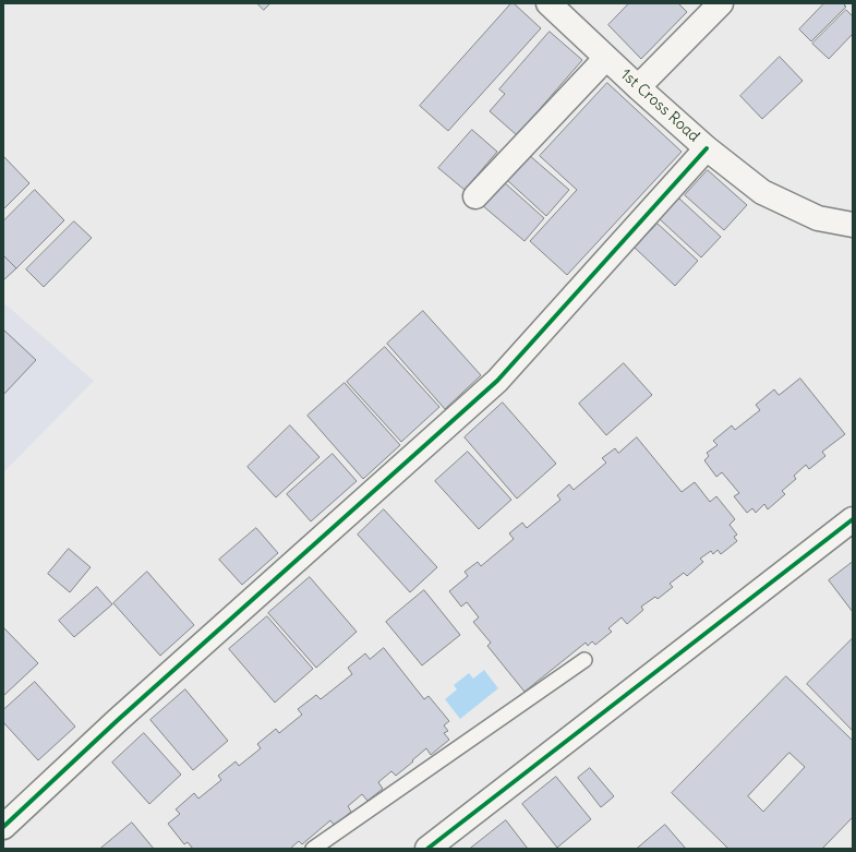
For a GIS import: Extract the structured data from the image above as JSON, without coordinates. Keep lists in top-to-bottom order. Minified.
{"streets":{"street":["1st Cross Road"]}}
